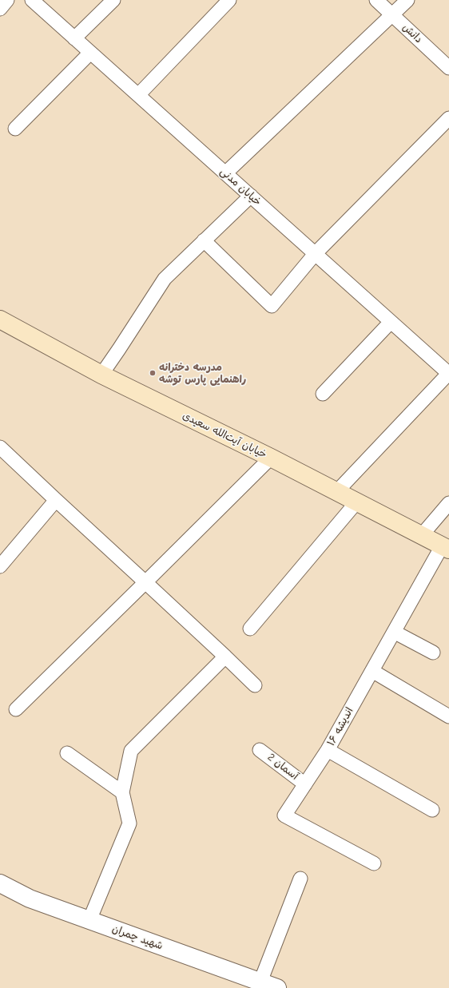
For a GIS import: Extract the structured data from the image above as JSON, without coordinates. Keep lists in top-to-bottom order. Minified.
{"streets":{"main road":["خیابان آیت‌الله سعیدی"],"street":["دانش","خیابان مدنی","اندیشه ۱۶","آسمان 2","شهید چمران"]},"crossings":[["خیابان آیت‌الله سعیدی","اندیشه ۱۶"],["اندیشه ۱۶","آسمان 2"]],"places":["مدرسه دخترانه راهنمایی پارس توشه"]}
